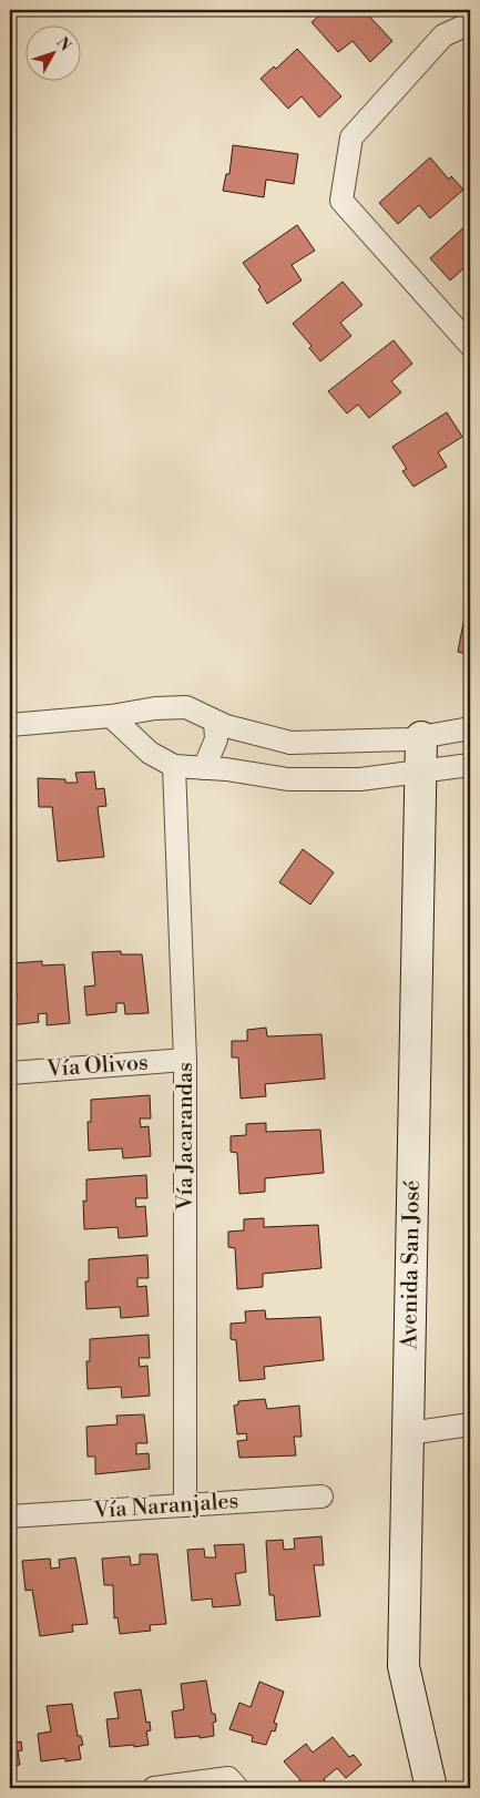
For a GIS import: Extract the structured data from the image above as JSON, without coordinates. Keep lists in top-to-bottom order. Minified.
{"streets":{"street":["Vía Olivos","Vía Jacarandas","Avenida San José","Vía Naranjales"]},"crossings":[["Vía Olivos","Vía Jacarandas"],["Vía Jacarandas","Vía Naranjales"]],"north":"top right"}
